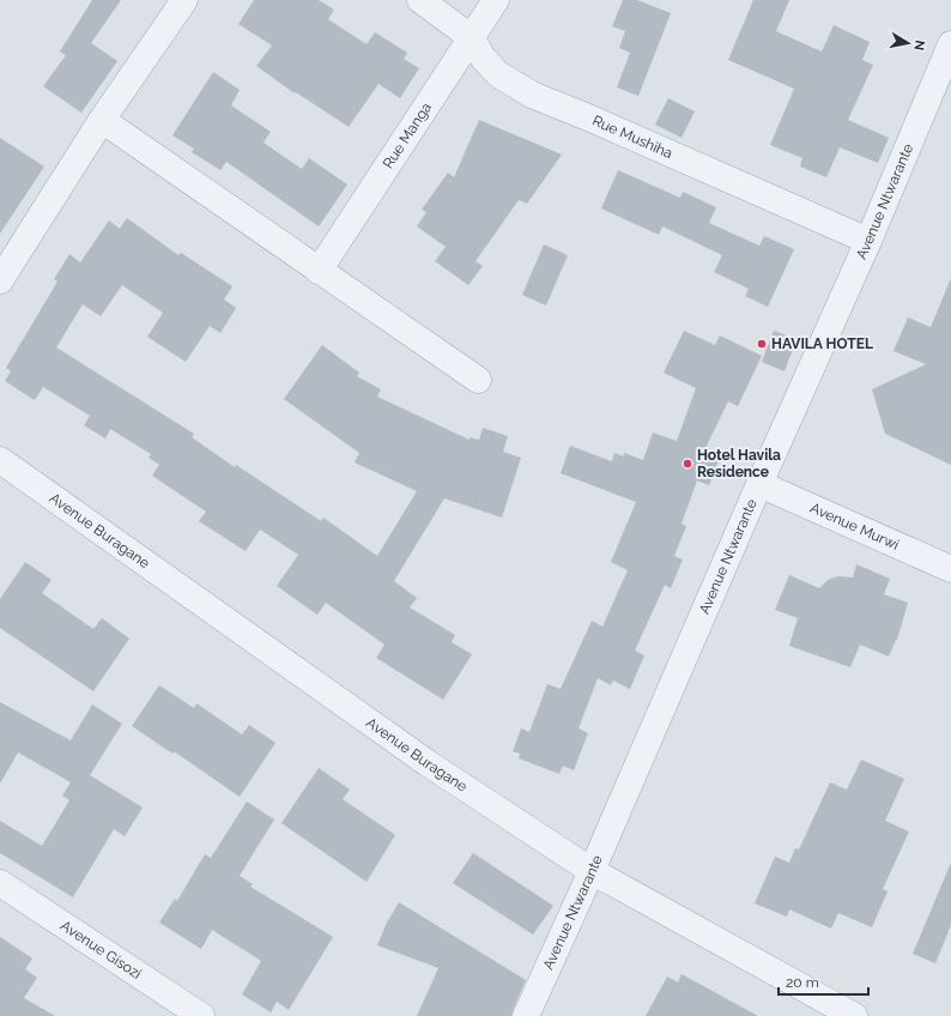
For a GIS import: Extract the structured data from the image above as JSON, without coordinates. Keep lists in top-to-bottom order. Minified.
{"streets":{"street":["Rue Manga","Rue Mushiha","Avenue Ntwarante","Avenue Murwi","Avenue Buragane","Avenue Gisozi"]},"crossings":[["Rue Manga","Rue Mushiha"],["Rue Mushiha","Avenue Ntwarante"],["Avenue Ntwarante","Avenue Murwi"],["Avenue Ntwarante","Avenue Buragane"]],"places":["HAVILA HOTEL","Hotel Havila Residence"],"scale_bar":"20 m","north":"right"}
